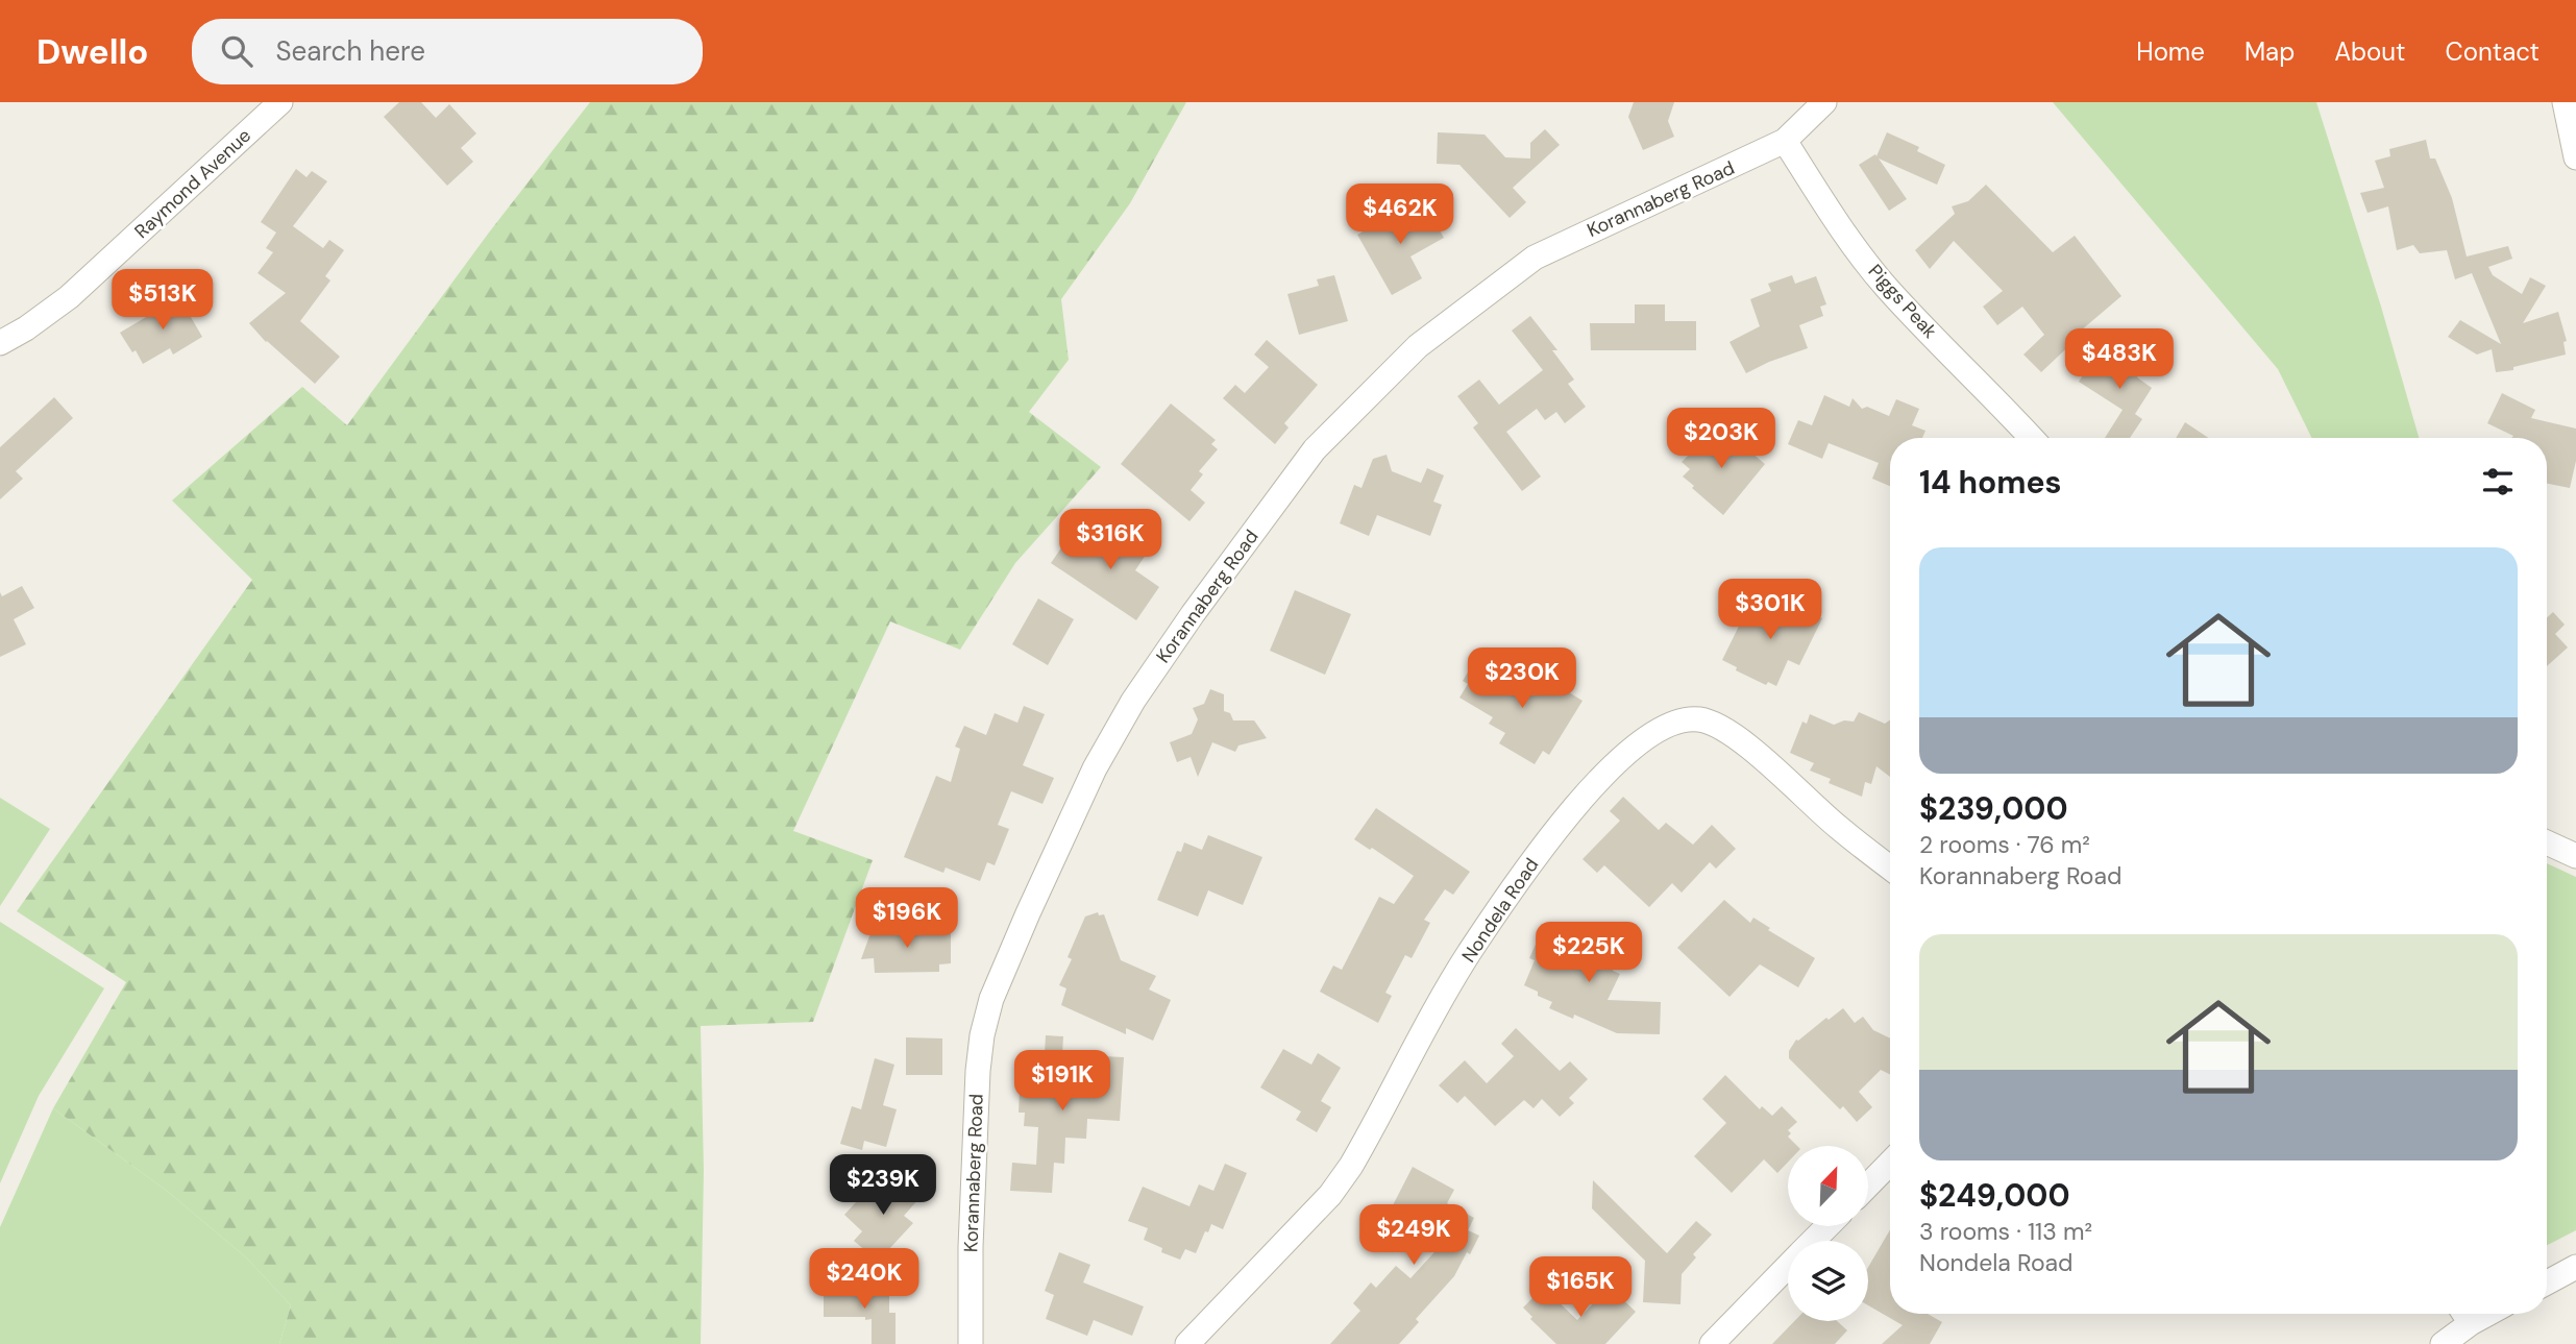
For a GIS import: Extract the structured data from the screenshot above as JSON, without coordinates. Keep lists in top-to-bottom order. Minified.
{"streets":{"street":["Raymond Avenue","Korannaberg Road","Piggs Peak","Nondela Road"]},"crossings":[["Korannaberg Road","Piggs Peak"]],"north":"top right","page":{"header":"Dwello","search":"Search here","nav":["Home","Map","About","Contact"],"price":["$462K","$513K","$483K","$203K","$316K","$301K","$230K","$196K","$225K","$191K","$239K","$249K","$240K","$165K"],"heading":"14 homes","list":[{"name":"$239,000","note":"2 rooms · 76 m² · Korannaberg Road"},{"name":"$249,000","note":"3 rooms · 113 m² · Nondela Road"}]}}
